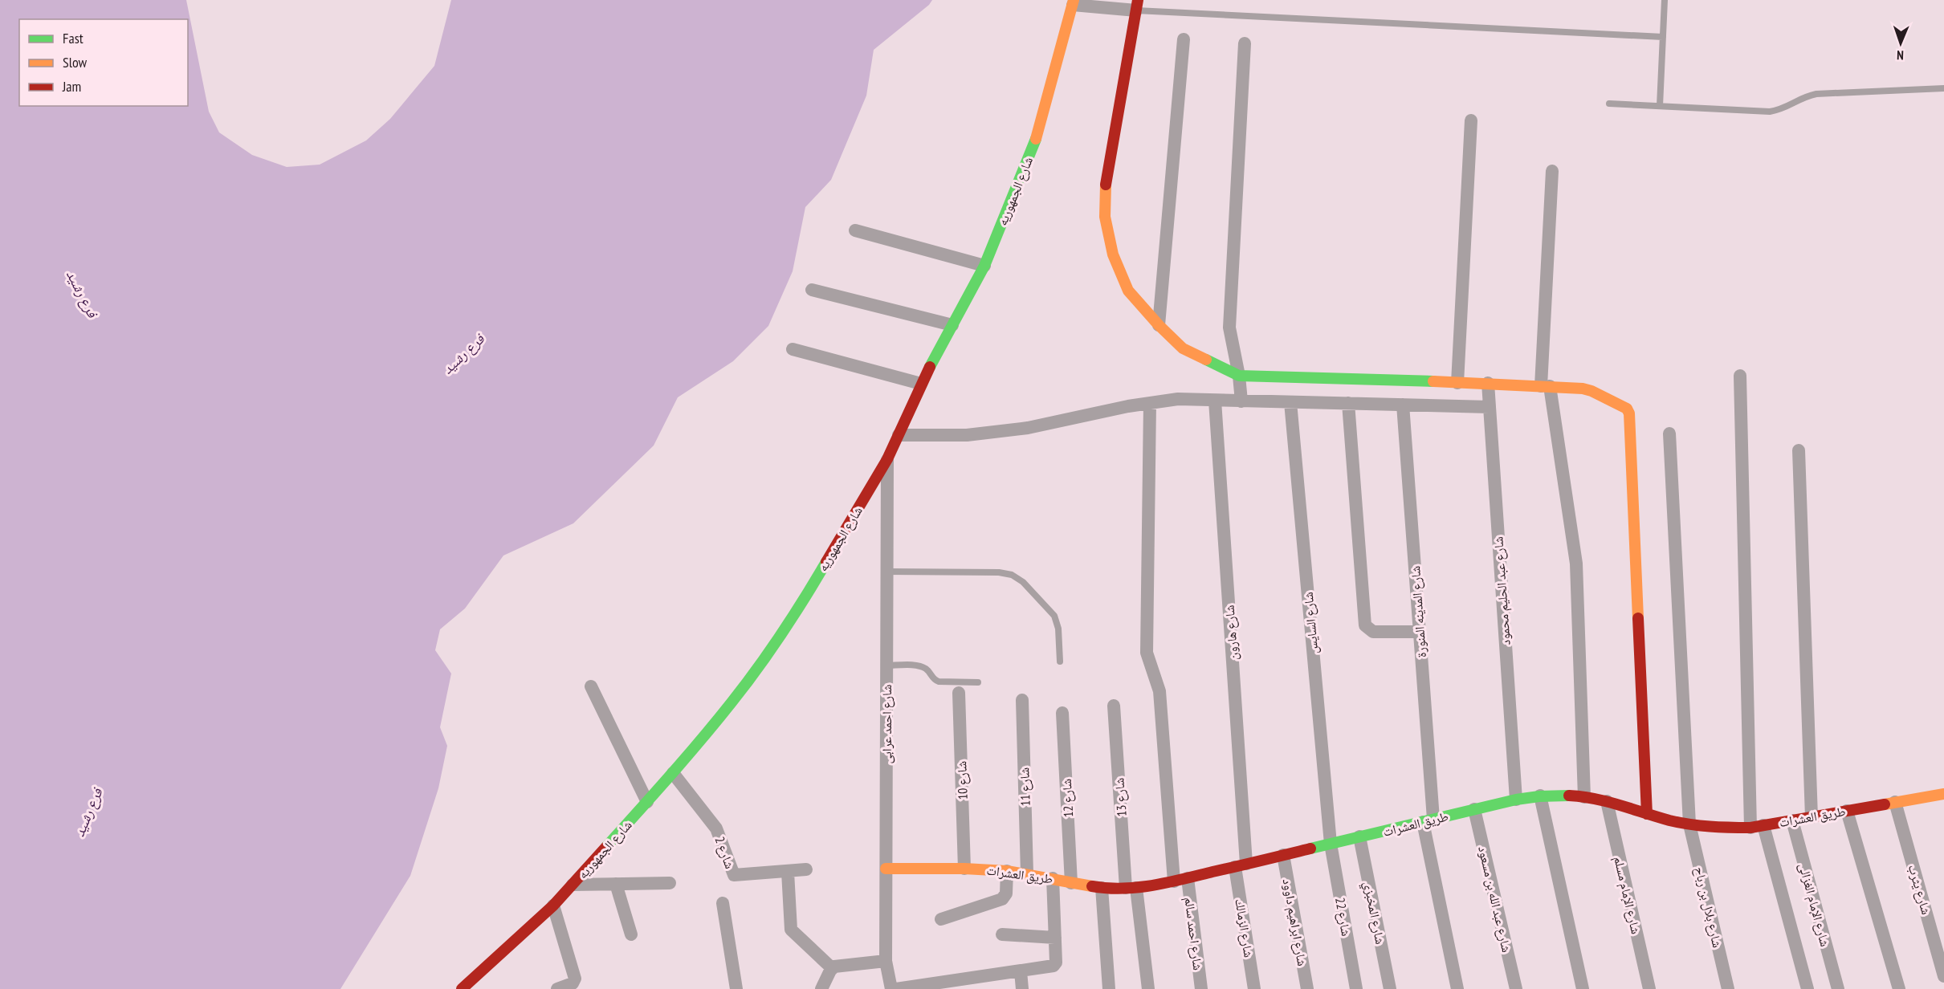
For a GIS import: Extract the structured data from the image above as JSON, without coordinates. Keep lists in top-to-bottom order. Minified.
{"streets":{"street":["شارع الجمهوريه","شارع عبد الحليم محمود","شارع المدينه المنورة","شارع السايس","شارع هارون","شارع احمد عرابى","شارع 10","شارع 11","شارع 13","شارع 12","طريق العشرات","شارع 2","شارع يثرب","شارع الإمام مسلم","شارع عبد الله بن مسعود","شارع الإمام الغزالى","شارع بلال بن رباح","شارع المخبزي","شارع 22","شارع ابراهيم داوود","شارع الزمالك","شارع احمد سالم"]},"crossings":[["شارع الجمهوريه","شارع احمد عرابى"],["شارع الجمهوريه","شارع 2"],["شارع عبد الحليم محمود","طريق العشرات"],["شارع المدينه المنورة","طريق العشرات"],["شارع السايس","طريق العشرات"],["شارع السايس","شارع 22"],["شارع هارون","طريق العشرات"],["شارع هارون","شارع الزمالك"],["شارع احمد عرابى","طريق العشرات"],["شارع 10","طريق العشرات"],["شارع 11","طريق العشرات"],["شارع 13","طريق العشرات"],["شارع 12","طريق العشرات"],["طريق العشرات","شارع يثرب"],["طريق العشرات","شارع الإمام مسلم"],["طريق العشرات","شارع عبد الله بن مسعود"],["طريق العشرات","شارع الإمام الغزالى"],["طريق العشرات","شارع بلال بن رباح"],["طريق العشرات","شارع المخبزي"],["طريق العشرات","شارع 22"],["طريق العشرات","شارع ابراهيم داوود"],["طريق العشرات","شارع الزمالك"],["طريق العشرات","شارع احمد سالم"]],"water":["فرع رشيد"],"legend":["Fast","Slow","Jam"],"north":"bottom"}
